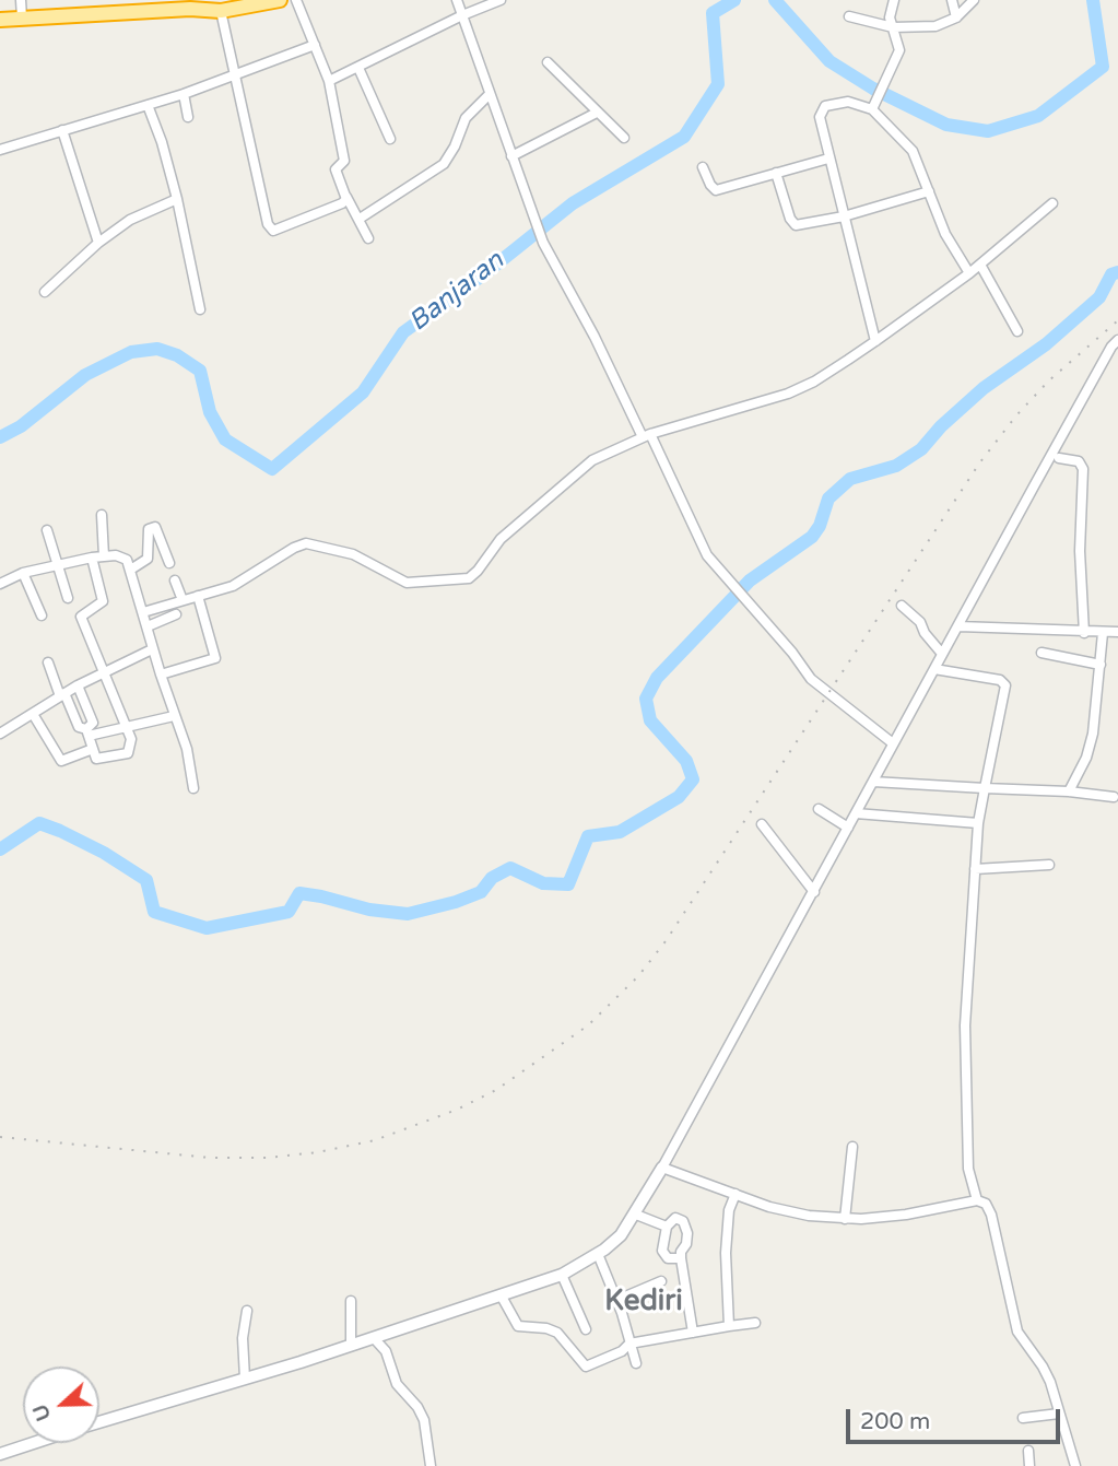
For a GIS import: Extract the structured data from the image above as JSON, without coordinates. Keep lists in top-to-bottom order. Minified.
{"districts":["Kediri"],"water":["Banjaran"],"scale_bar":"200 m","north":"left"}
